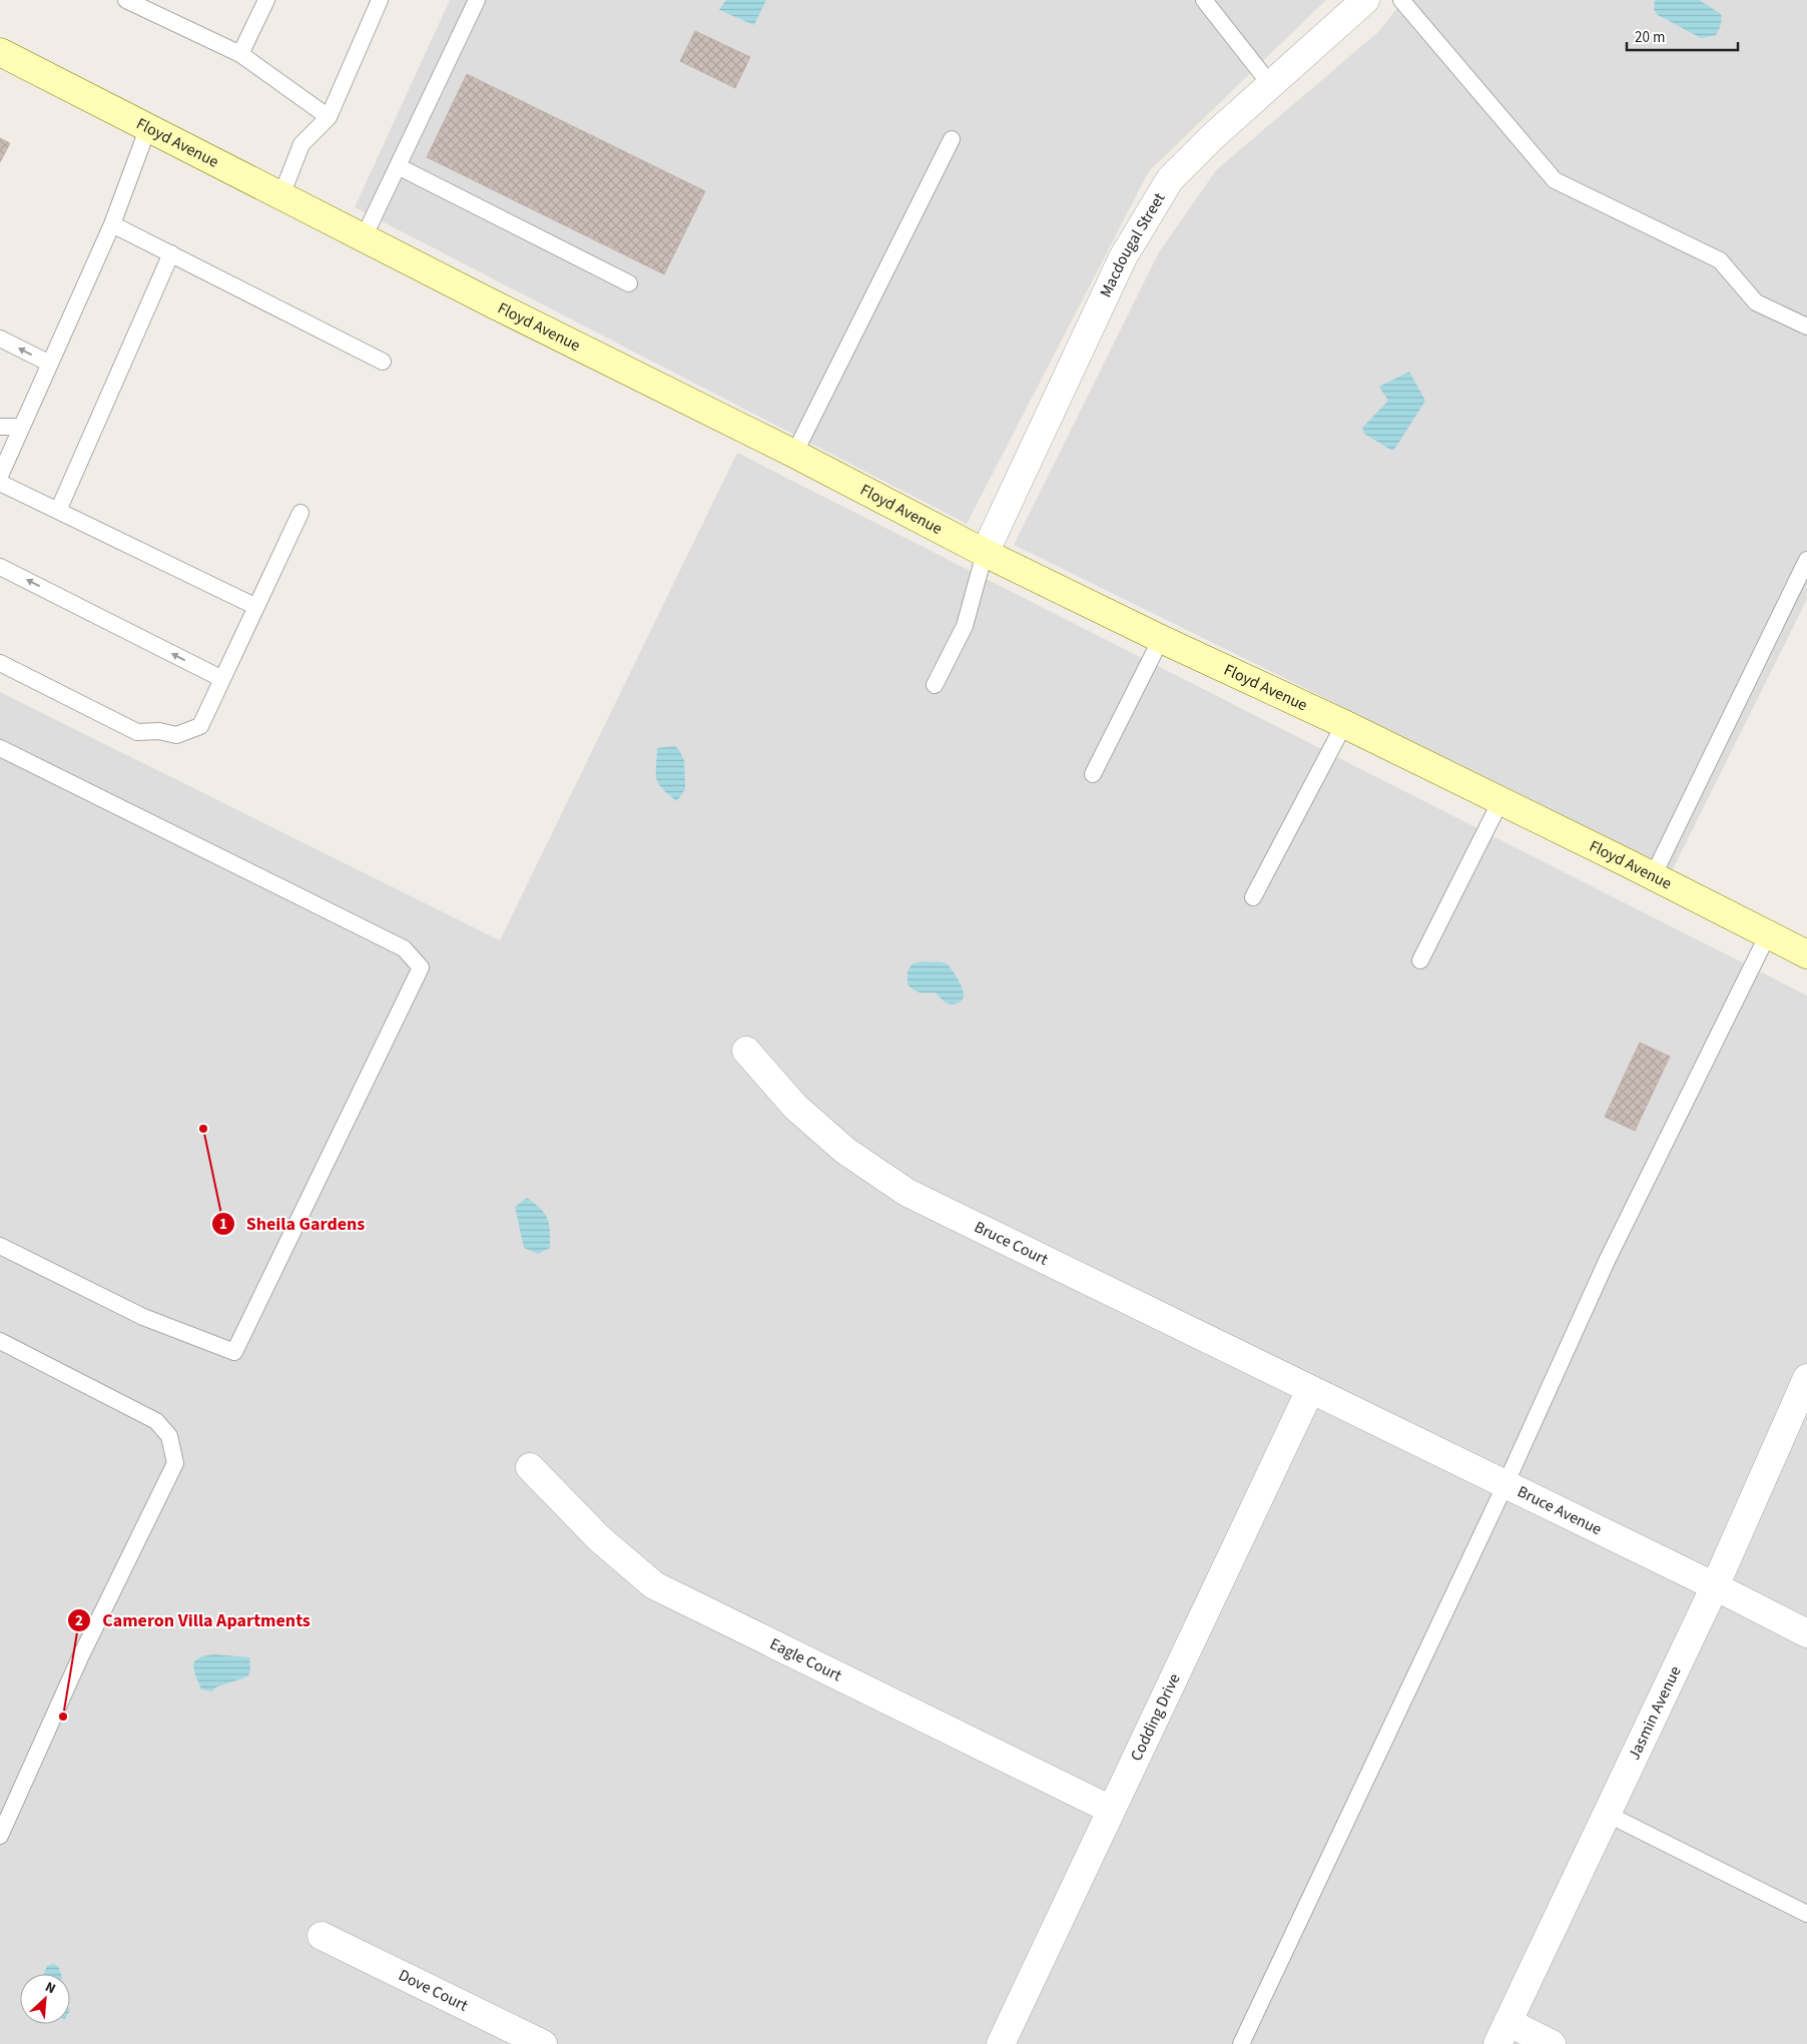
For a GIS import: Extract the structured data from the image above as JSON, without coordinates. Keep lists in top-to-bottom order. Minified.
{"streets":{"street":["Floyd Avenue","Macdougal Street","Bruce Court","Bruce Avenue","Eagle Court","Jasmin Avenue","Codding Drive","Dove Court"]},"crossings":[["Floyd Avenue","Macdougal Street"],["Bruce Court","Bruce Avenue"],["Bruce Court","Codding Drive"],["Bruce Avenue","Jasmin Avenue"],["Bruce Avenue","Codding Drive"],["Eagle Court","Codding Drive"]],"places":["Sheila Gardens","Cameron Villa Apartments"],"scale_bar":"20 m","north":"top right"}
